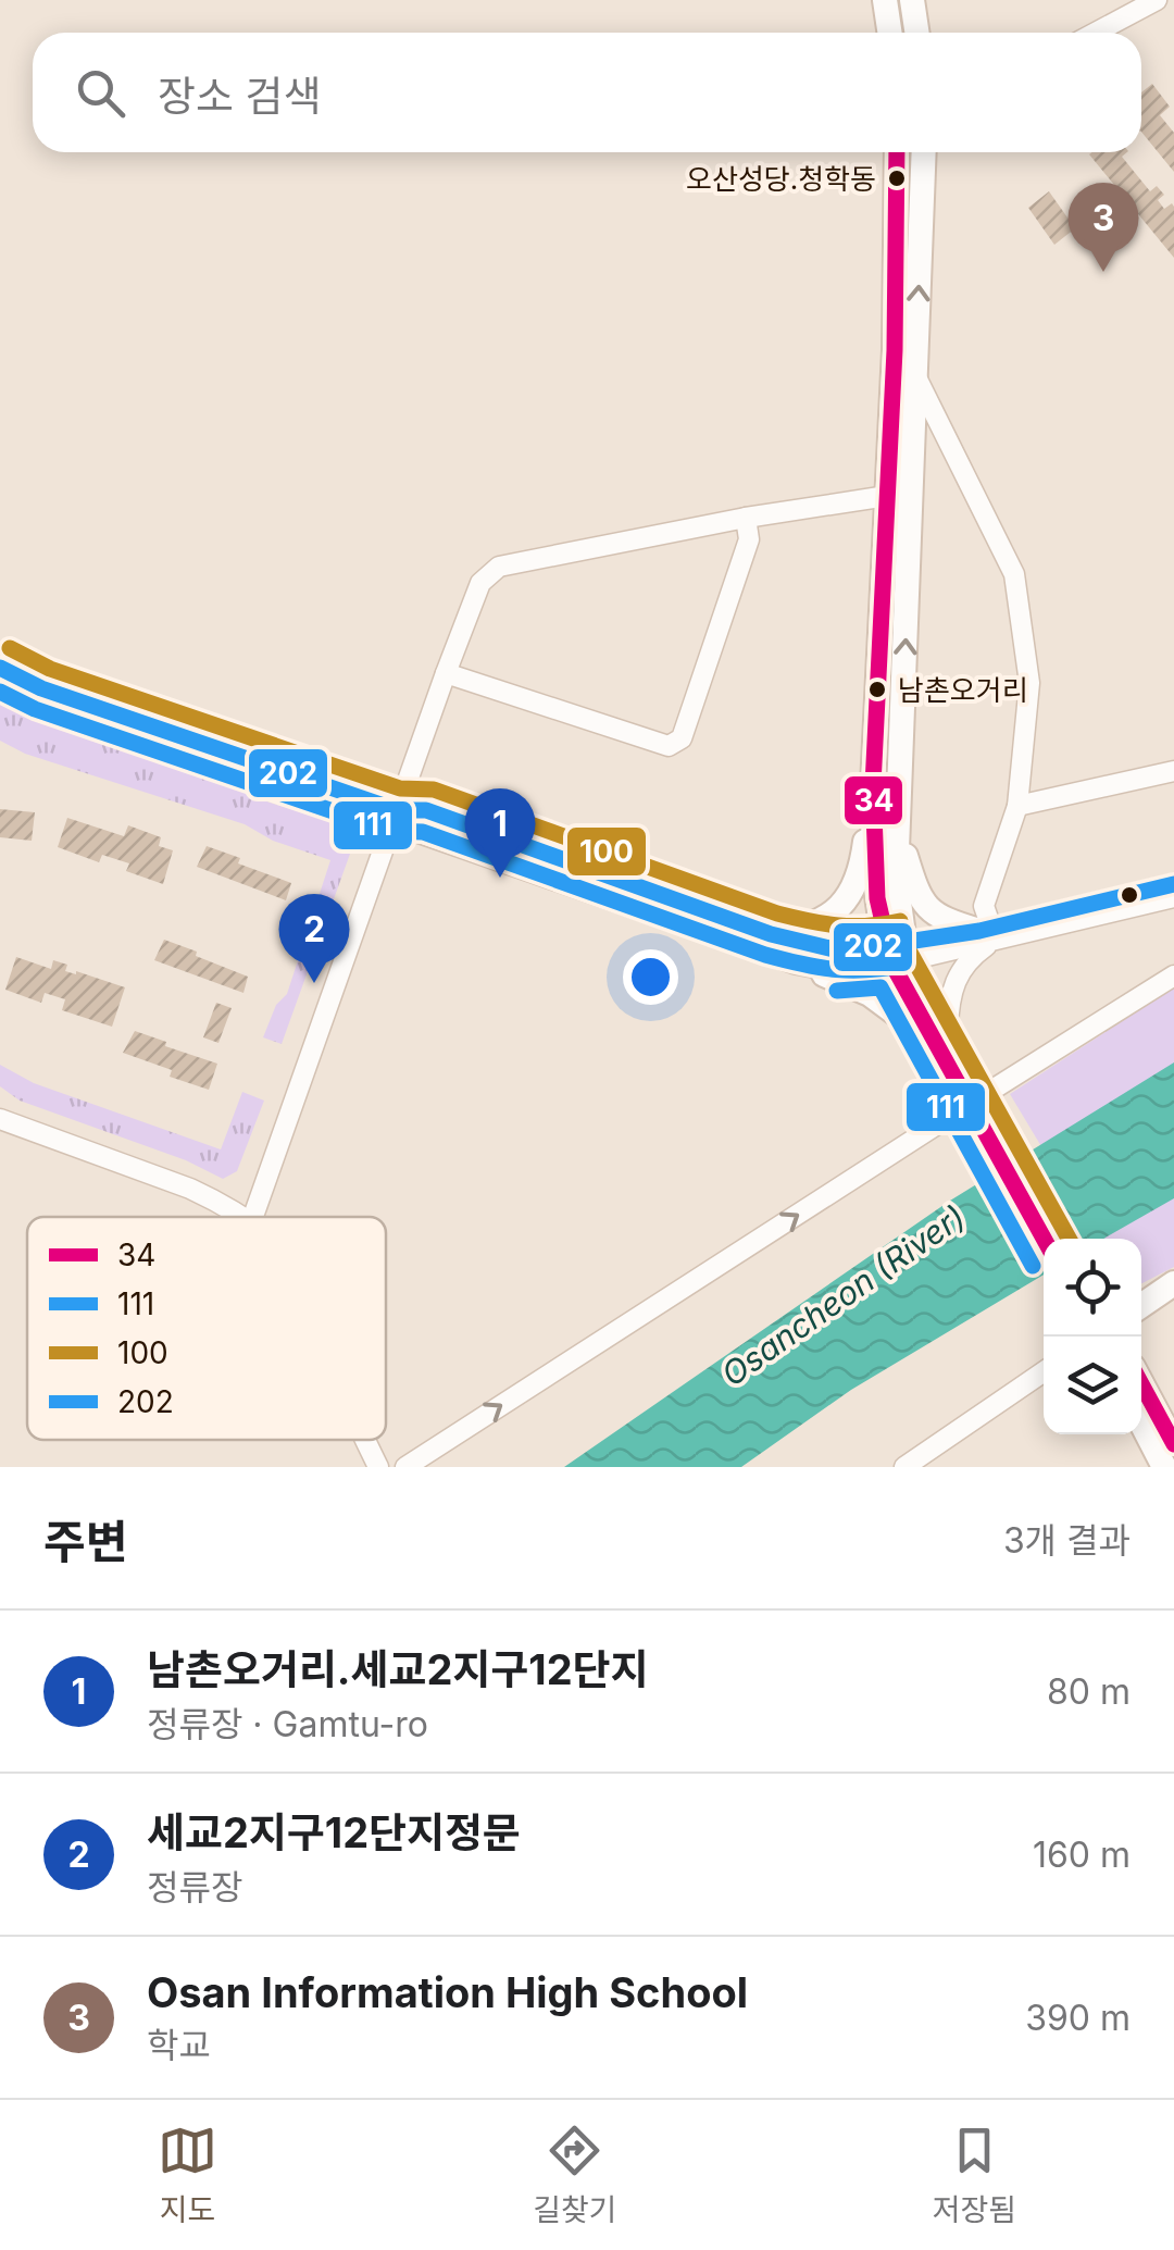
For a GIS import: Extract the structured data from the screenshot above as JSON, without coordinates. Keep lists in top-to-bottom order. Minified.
{"water":["Osancheon (River)"],"places":["오산성당.청학동","남촌오거리"],"lines":["transit line 34","transit line 100","transit line 202","transit line 111"],"legend":["34","111","100","202"],"page":{"search":"장소 검색","pins":["3","1","2"],"heading":["주변","3개 결과"],"list":[{"mark":"1","name":"남촌오거리.세교2지구12단지","note":"정류장 · Gamtu-ro","value":"80 m"},{"mark":"2","name":"세교2지구12단지정문","note":"정류장","value":"160 m"},{"mark":"3","name":"Osan Information High School","note":"학교","value":"390 m"}],"nav":["지도","길찾기","저장됨"]}}
